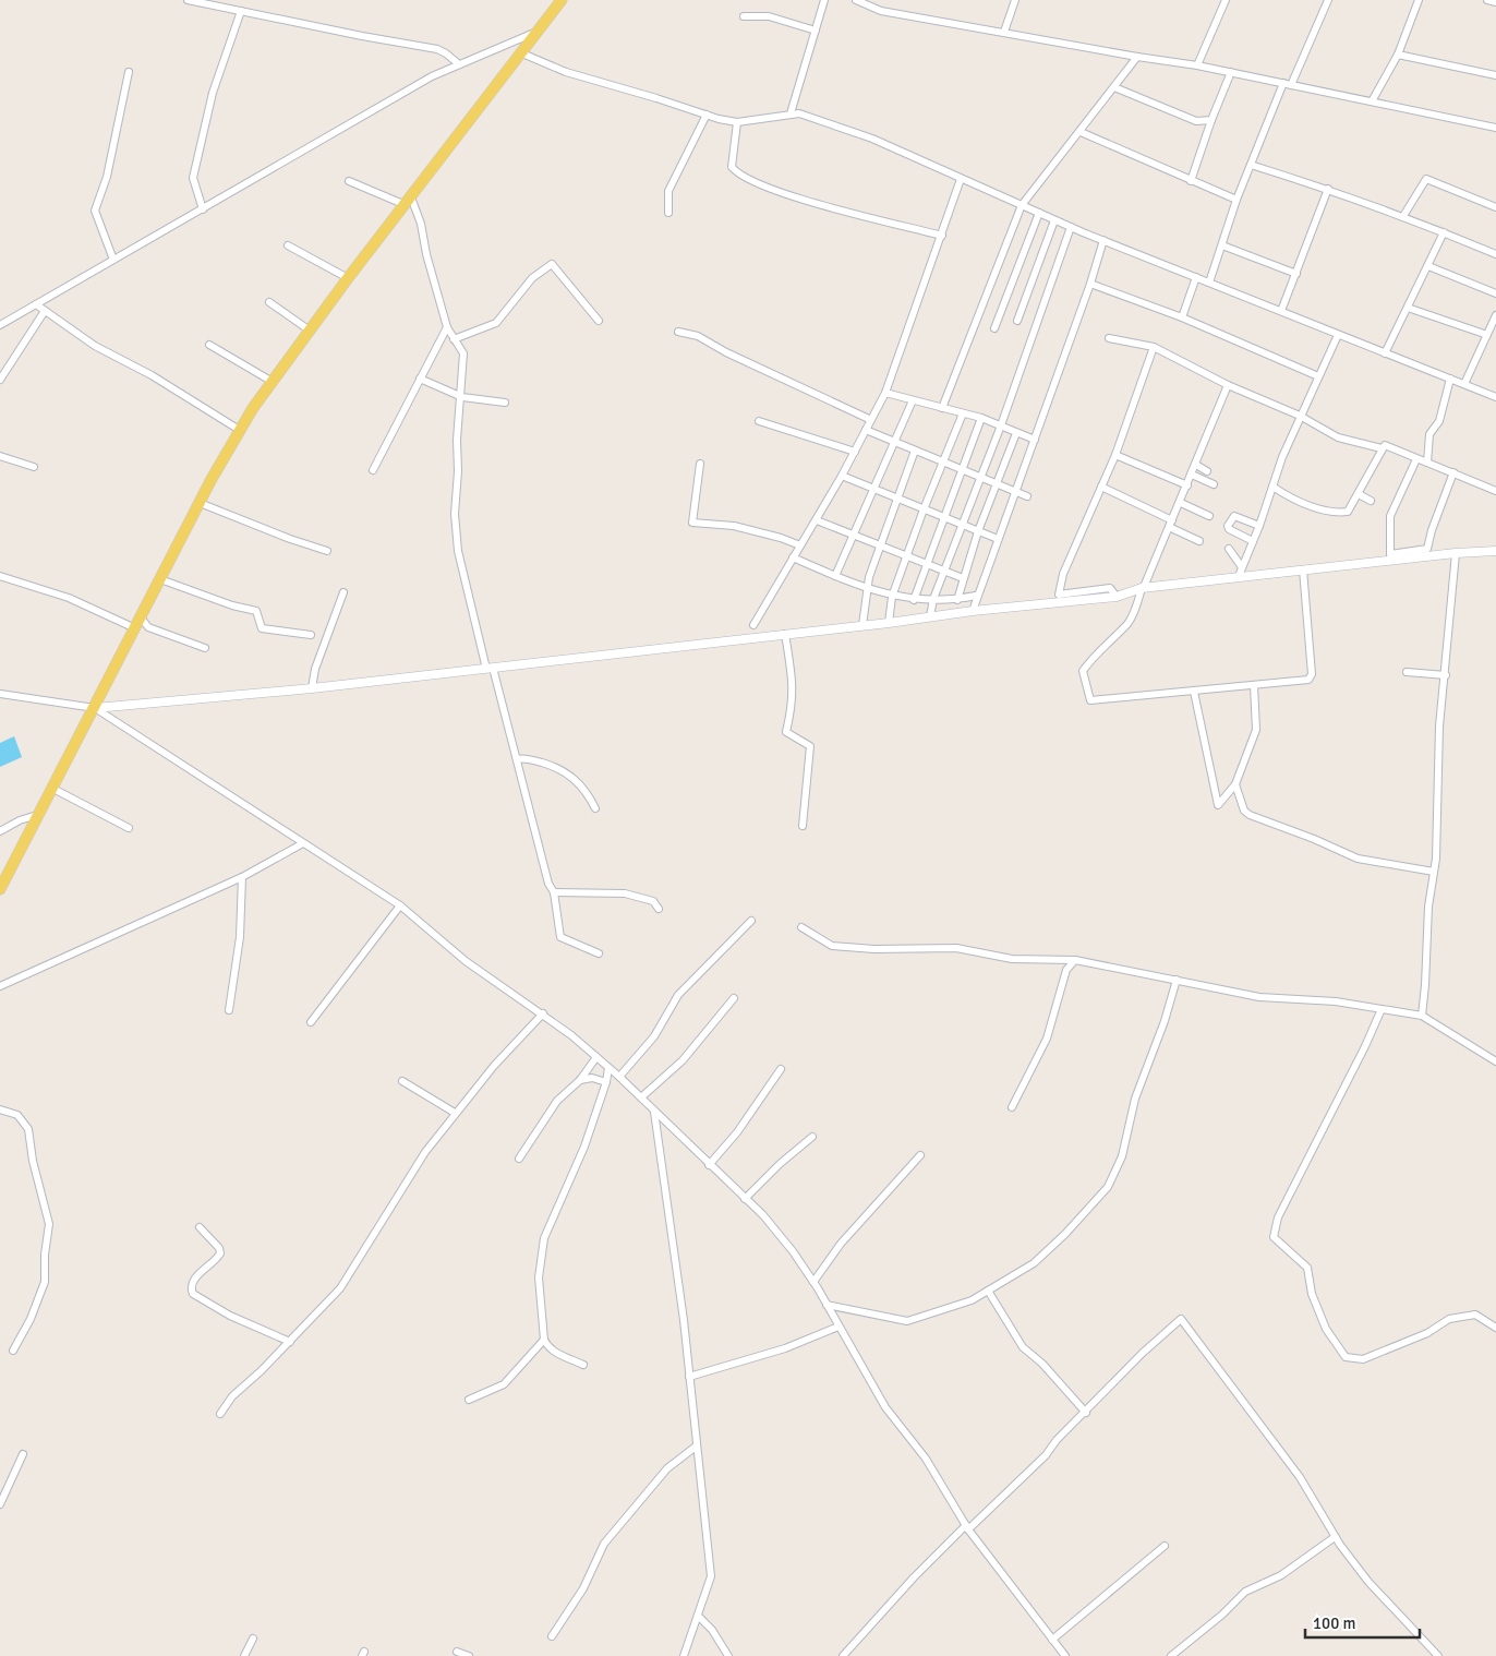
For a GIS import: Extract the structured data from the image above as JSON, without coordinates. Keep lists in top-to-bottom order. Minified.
{"scale_bar":"100 m"}
